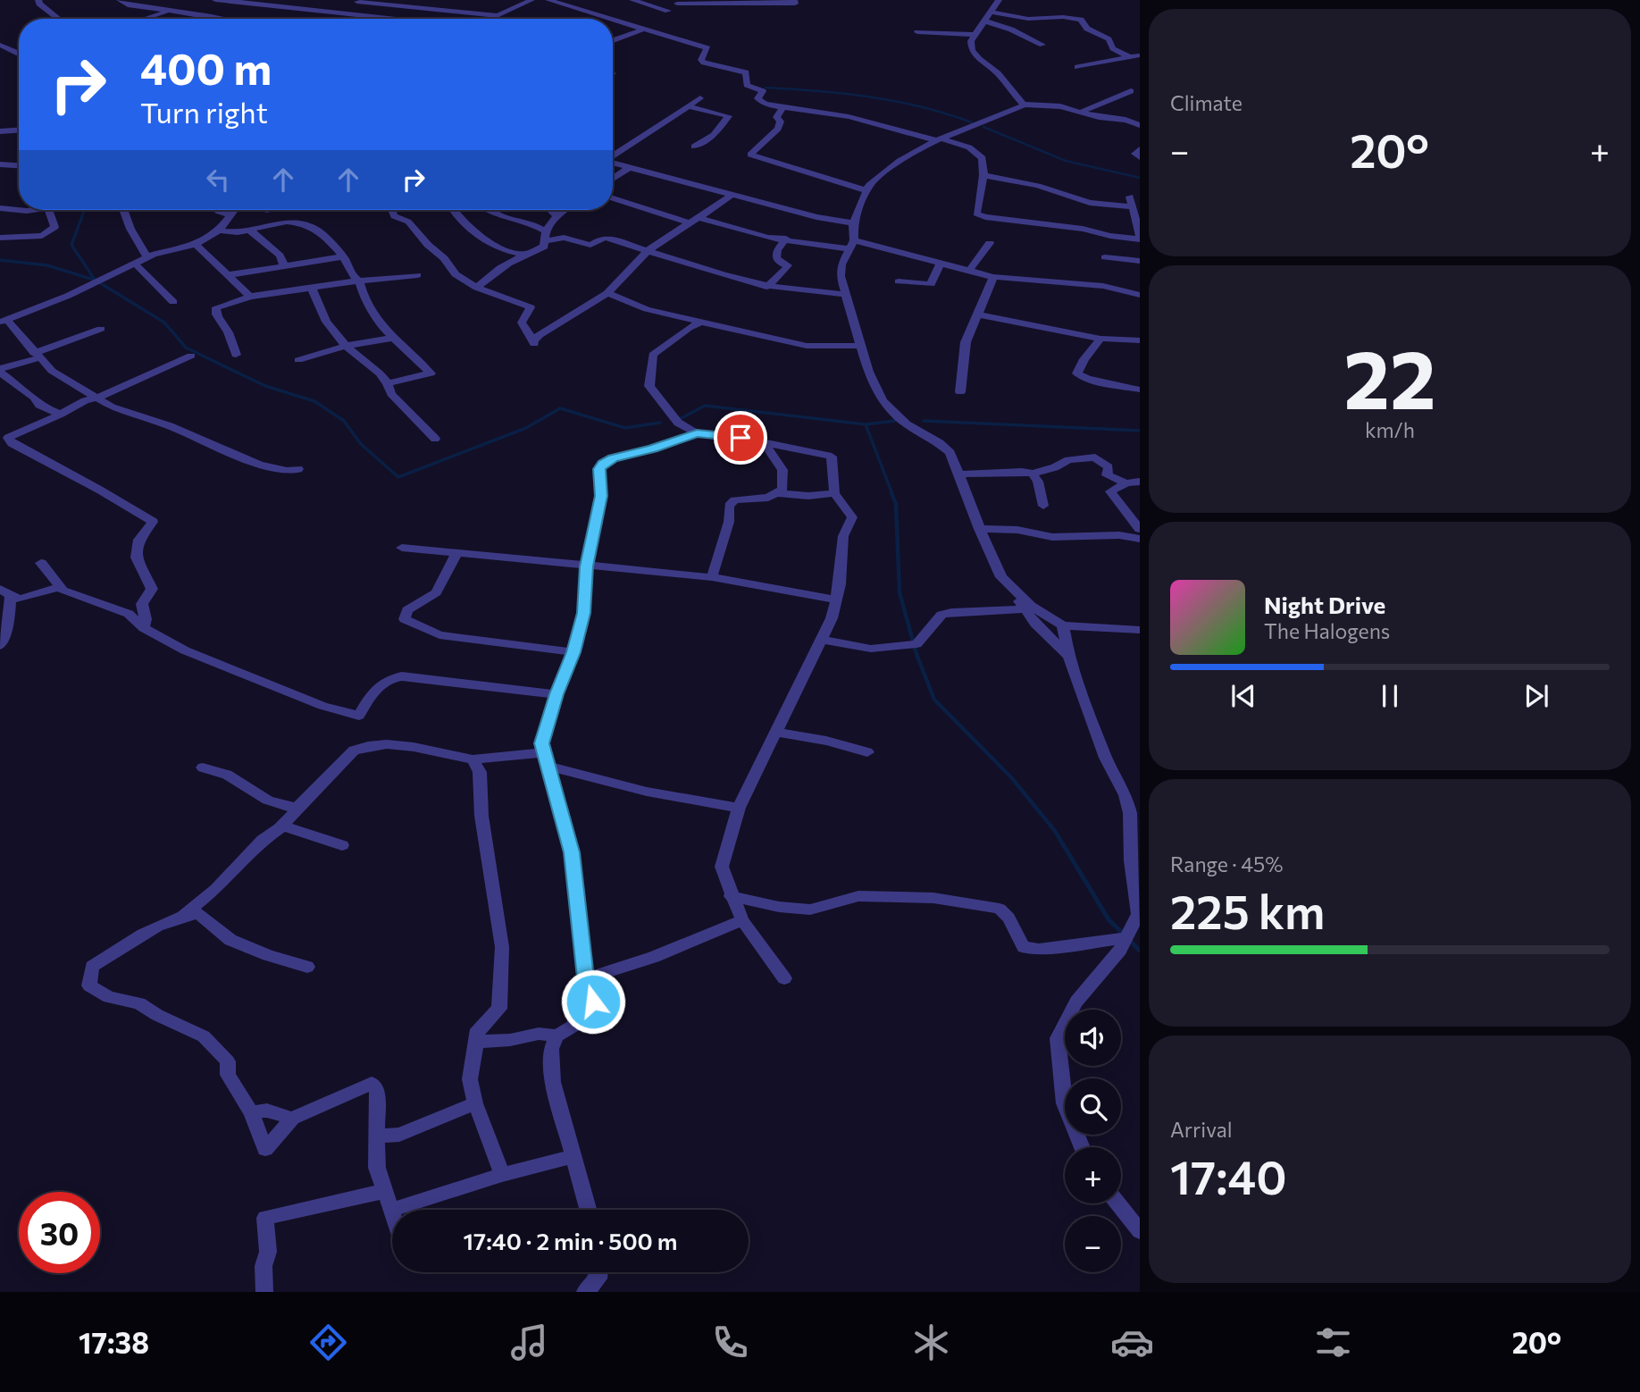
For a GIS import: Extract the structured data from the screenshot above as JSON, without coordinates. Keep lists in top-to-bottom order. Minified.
{"page":{"tile":["Climate",["22","km/h"],["Range · 45%","225 km"],["Arrival","17:40"]],"turn":["400 m","Turn right"],"heat":["−","20°","+"],"song":["Night Drive","The Halogens"],"map_buttons":["+","−"],"limit":"30","trip":"17:40 · 2 min · 500 m","tabs":["17:38","20°"]}}
